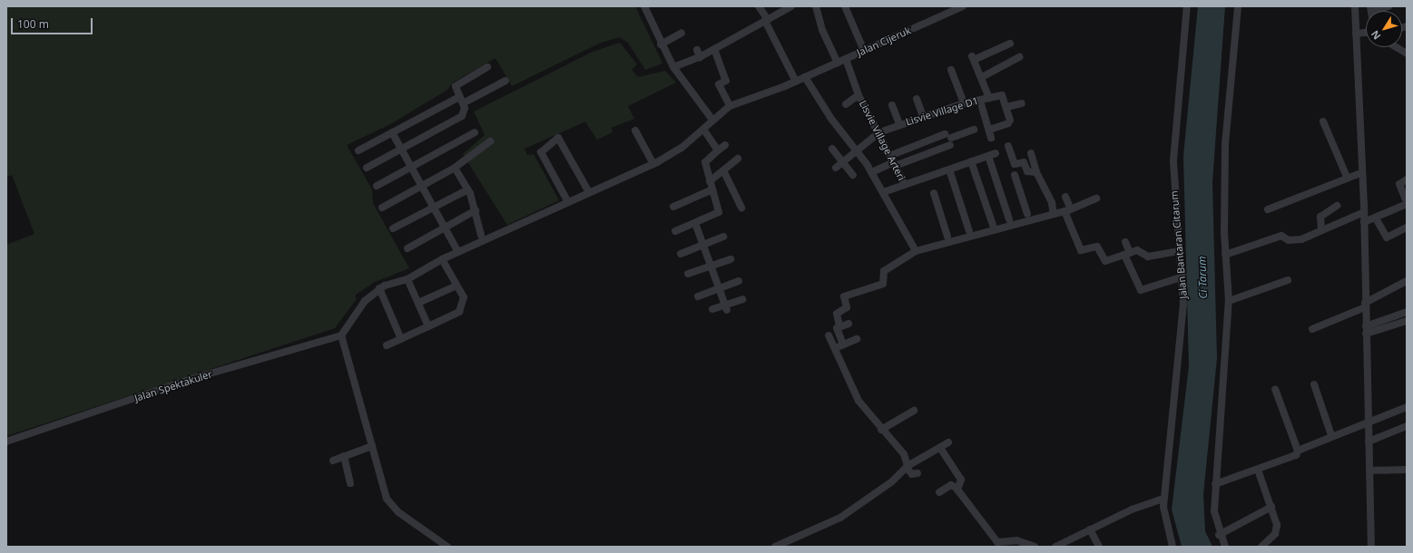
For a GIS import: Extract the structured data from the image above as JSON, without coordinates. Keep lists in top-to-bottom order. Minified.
{"streets":{"street":["Jalan Cijeruk","Lisvie Village D1","Lisvie Village Arteri","Jalan Bantaran Citarum","Jalan Spektakuler"]},"crossings":[["Jalan Cijeruk","Lisvie Village Arteri"],["Lisvie Village D1","Lisvie Village Arteri"]],"water":["Ci Tarum"],"scale_bar":"100 m","north":"bottom left"}
